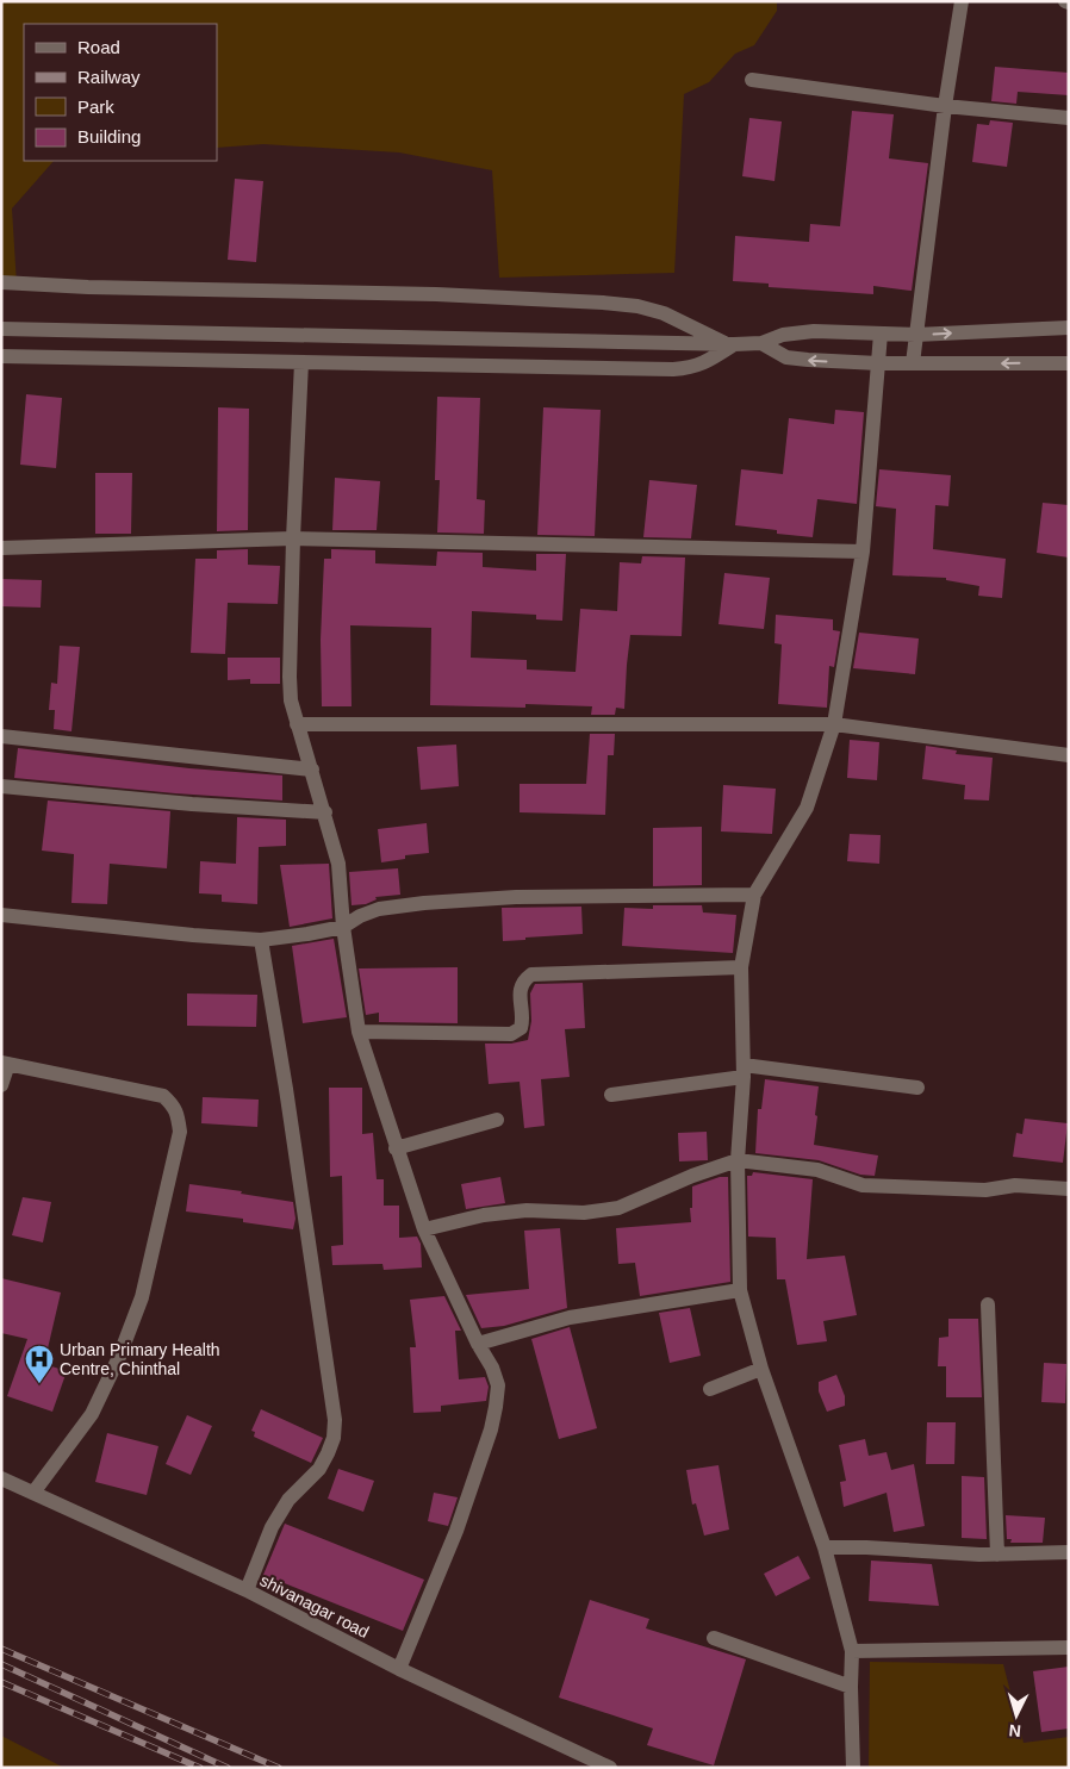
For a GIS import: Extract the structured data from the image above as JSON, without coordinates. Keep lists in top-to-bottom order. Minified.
{"streets":{"street":["shivanagar road"]},"places":{"hospital":["Urban Primary Health Centre, Chinthal"]},"legend":["Road","Railway","Park","Building"],"north":"bottom"}
